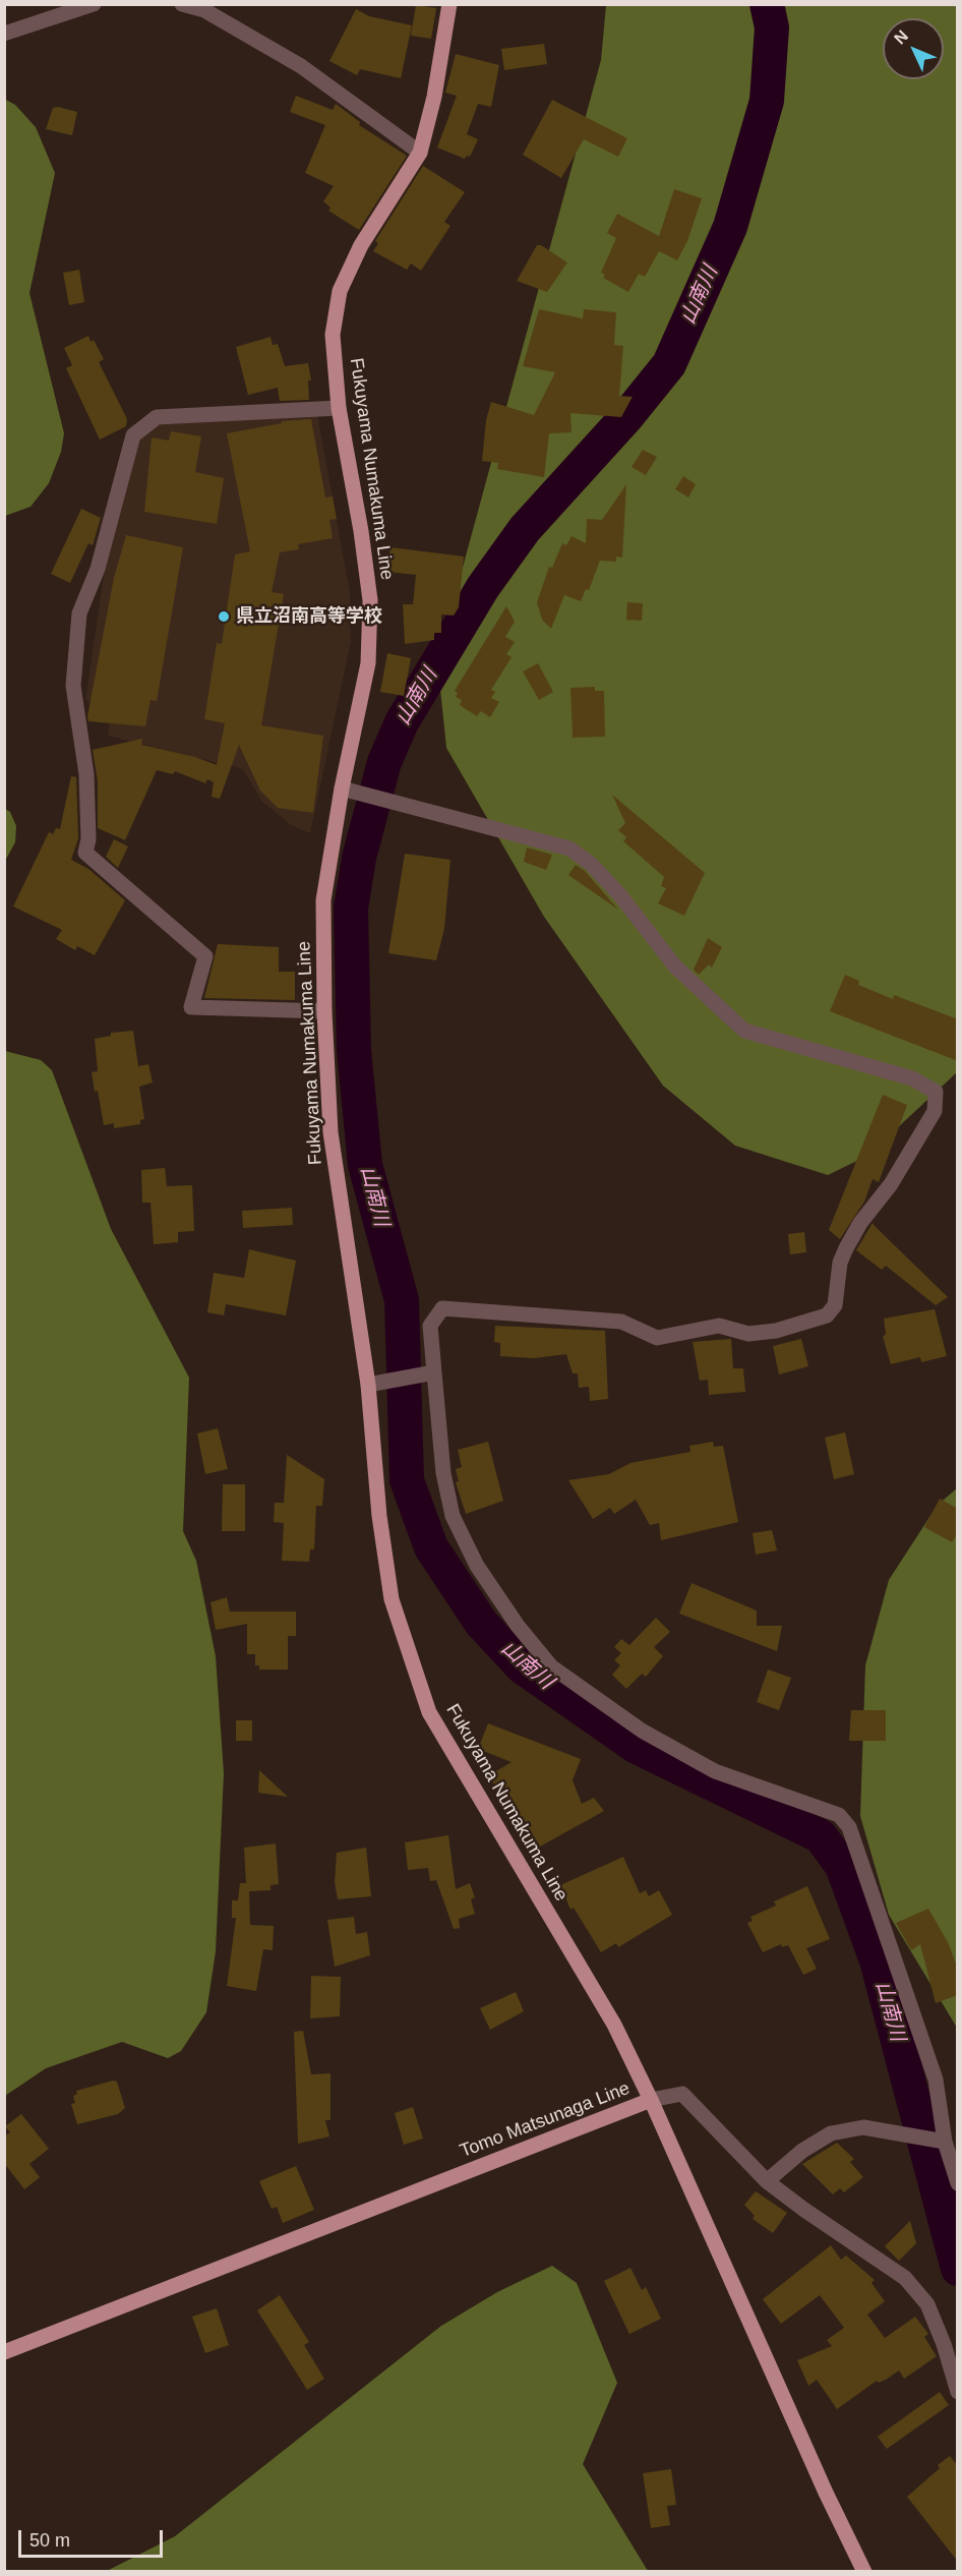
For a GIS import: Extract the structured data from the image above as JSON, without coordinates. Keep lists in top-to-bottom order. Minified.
{"streets":{"main road":["Fukuyama Numakuma Line","Tomo Matsunaga Line"]},"crossings":[["Fukuyama Numakuma Line","Tomo Matsunaga Line"]],"water":["山南川"],"places":["県立沼南高等学校"],"scale_bar":"50 m","north":"top left"}
